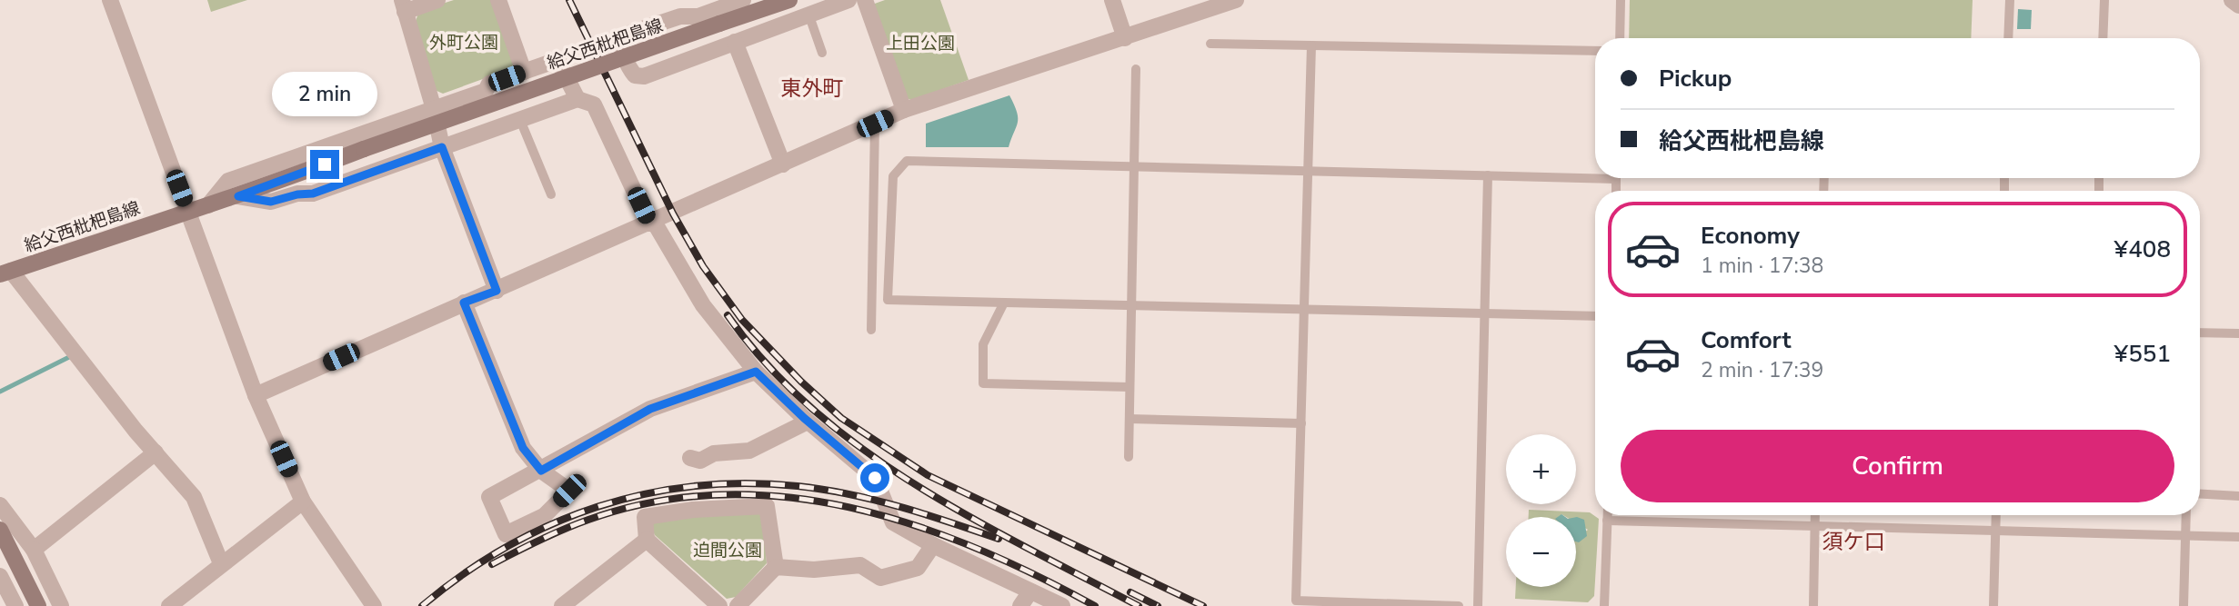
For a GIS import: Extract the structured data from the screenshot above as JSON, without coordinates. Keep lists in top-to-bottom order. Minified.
{"streets":{"main road":["給父西枇杷島線"]},"districts":["東外町","須ケ口"],"parks":["外町公園","上田公園","迫間公園"],"page":{"banner":["Pickup","給父西枇杷島線"],"bubble":"2 min","list":[{"name":"Economy","note":"1 min · 17:38","value":"¥408"},{"name":"Comfort","note":"2 min · 17:39","value":"¥551"}],"buttons":"Confirm","map_buttons":["+","−"]}}
